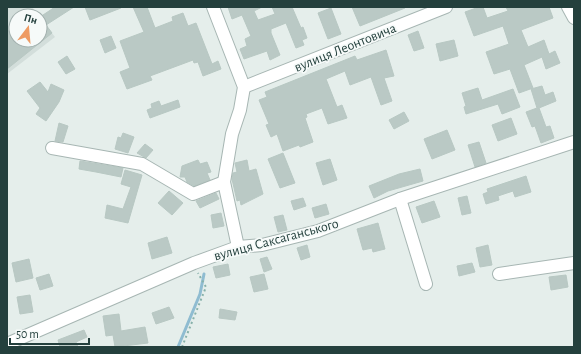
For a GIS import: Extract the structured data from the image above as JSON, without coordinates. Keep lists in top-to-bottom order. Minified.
{"streets":{"street":["вулиця Леонтовича","вулиця Саксаганського"]},"scale_bar":"50 m","north":"top"}
